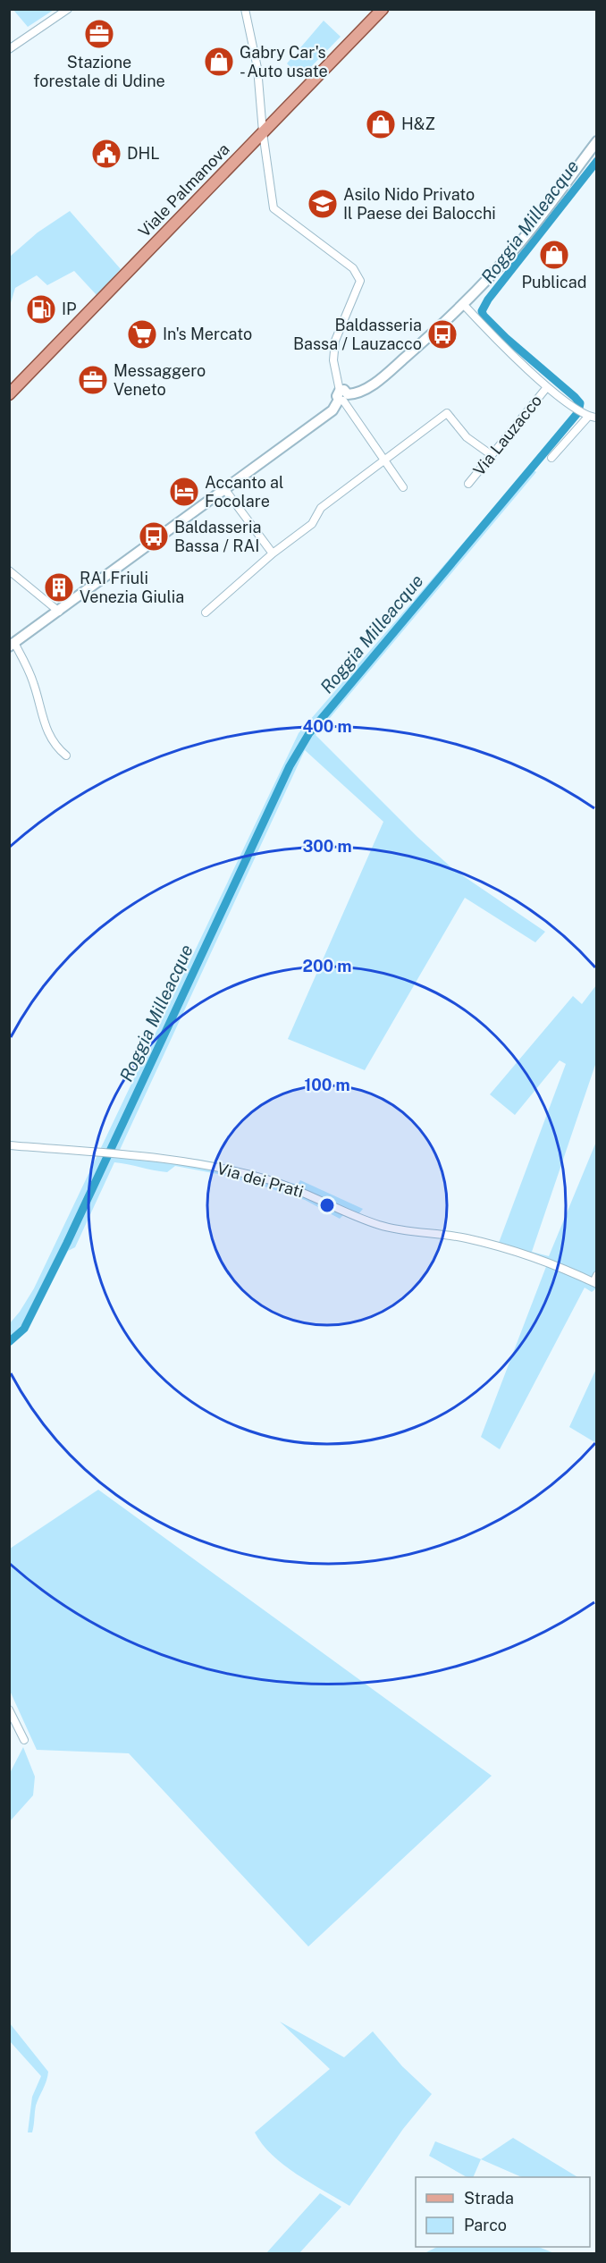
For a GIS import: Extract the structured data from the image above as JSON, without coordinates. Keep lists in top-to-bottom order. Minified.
{"streets":{"main road":["Viale Palmanova"],"street":["Via Lauzacco","Via dei Prati"]},"water":["Roggia Milleacque"],"places":{"office":["Stazione forestale di Udine","Messaggero Veneto"],"shop":["Gabry Car's - Auto usate","H&Z","Publicad"],"public building":["DHL"],"school or university":["Asilo Nido Privato Il Paese dei Balocchi"],"fuel station":["IP"],"supermarket":["In's Mercato"],"bus stop":["Baldasseria Bassa / Lauzacco","Baldasseria Bassa / RAI"],"hotel":["Accanto al Focolare"],"building":["RAI Friuli Venezia Giulia"]},"legend":["Strada","Parco"],"rings":["400 m","300 m","200 m","100 m"]}
